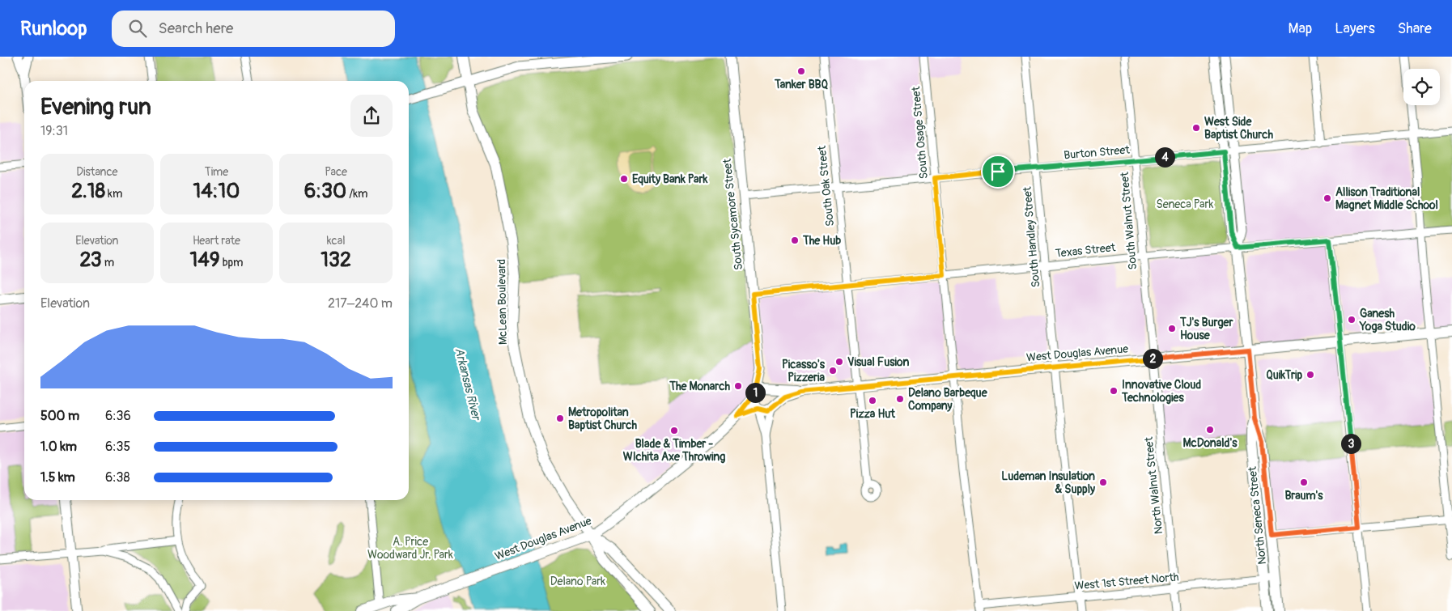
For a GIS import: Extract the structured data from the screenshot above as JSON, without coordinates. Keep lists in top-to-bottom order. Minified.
{"streets":{"main road":["McLean Boulevard","West Douglas Avenue","North Seneca Street"],"street":["South Osage Street","Burton Street","South Oak Street","South Sycamore Street","South Walnut Street","South Handley Street","Texas Street","North Walnut Street","West 1st Street North"]},"crossings":[["South Osage Street","Burton Street"],["South Osage Street","Texas Street"],["South Osage Street","West Douglas Avenue"],["South Osage Street","West 1st Street North"],["Burton Street","South Oak Street"],["Burton Street","South Sycamore Street"],["Burton Street","South Walnut Street"],["Burton Street","South Handley Street"],["South Oak Street","Texas Street"],["South Oak Street","West Douglas Avenue"],["South Sycamore Street","Texas Street"],["South Sycamore Street","West Douglas Avenue"],["South Walnut Street","Texas Street"],["South Walnut Street","West Douglas Avenue"],["South Walnut Street","North Walnut Street"],["South Handley Street","Texas Street"],["South Handley Street","West Douglas Avenue"],["South Handley Street","West 1st Street North"],["McLean Boulevard","West Douglas Avenue"],["West Douglas Avenue","North Walnut Street"],["West Douglas Avenue","North Seneca Street"],["North Walnut Street","West 1st Street North"],["North Seneca Street","West 1st Street North"]],"water":["Arkansas River"],"parks":["Seneca Park","A. Price Woodward Jr. Park","Delano Park"],"places":["Tanker BBQ","West Side Baptist Church","Equity Bank Park","Allison Traditional Magnet Middle School","The Hub","Ganesh Yoga Studio","TJ's Burger House","Visual Fusion","Picasso's Pizzeria","QuikTrip","The Monarch","Innovative Cloud Technologies","Delano Barbeque Company","Pizza Hut","Metropolitan Baptist Church","McDonald's","Blade & Timber - WIchita Axe Throwing","Ludeman Insulation & Supply","Braum's"],"page":{"header":"Runloop","search":"Search here","nav":["Map","Layers","Share"],"heading":["Evening run","19:31"],"pins":["4","2","1","3"],"stats":[["Distance","2.18 km"],["Time","14:10"],["Pace","6:30 /km"],["Elevation","23 m"],["Heart rate","149 bpm"],["kcal","132"]],"chart":["Elevation","217–240 m"],"list":[{"name":"500 m","note":"6:36"},{"name":"1.0 km","note":"6:35"},{"name":"1.5 km","note":"6:38"}]}}
